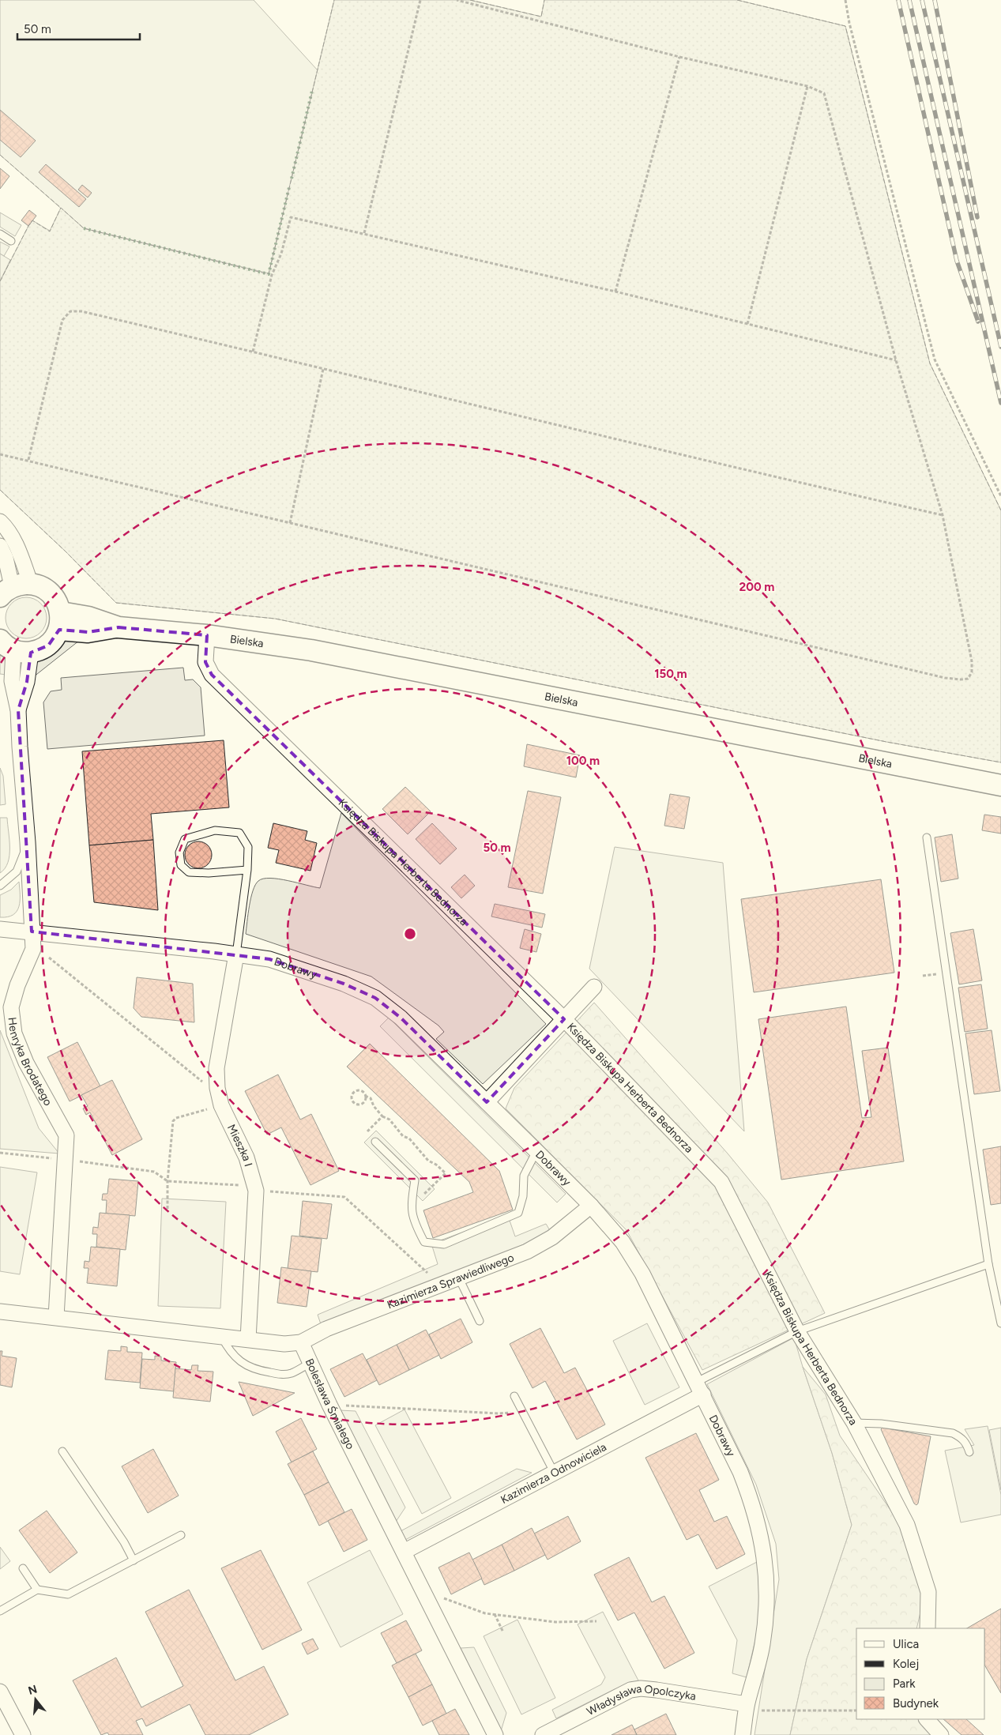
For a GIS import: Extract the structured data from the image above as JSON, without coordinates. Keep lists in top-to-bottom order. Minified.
{"streets":{"main road":["Bielska"],"street":["Księdza Biskupa Herberta Bednorza","Dobrawy","Henryka Brodatego","Mieszka I","Kazimierza Sprawiedliwego","Bolesława Śmiałego","Kazimierza Odnowiciela","Władysława Opolczyka"]},"crossings":[["Bielska","Księdza Biskupa Herberta Bednorza"],["Dobrawy","Henryka Brodatego"],["Dobrawy","Mieszka I"],["Dobrawy","Kazimierza Sprawiedliwego"],["Dobrawy","Kazimierza Odnowiciela"],["Dobrawy","Władysława Opolczyka"],["Kazimierza Sprawiedliwego","Bolesława Śmiałego"],["Bolesława Śmiałego","Kazimierza Odnowiciela"]],"legend":["Ulica","Kolej","Park","Budynek"],"scale_bar":"50 m","north":"top","rings":["200 m","150 m","100 m","50 m"]}
